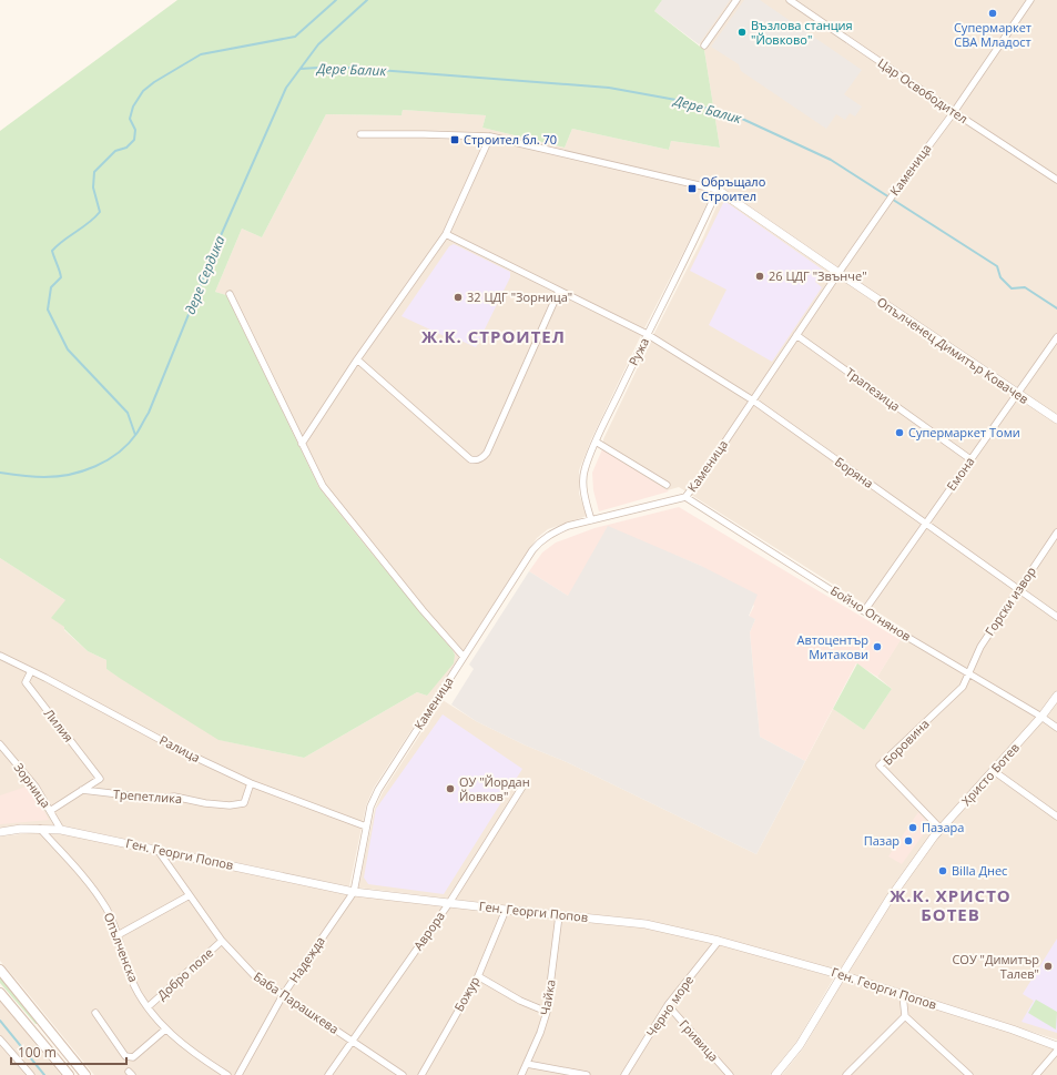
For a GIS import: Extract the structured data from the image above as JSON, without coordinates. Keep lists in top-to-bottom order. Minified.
{"streets":{"street":["Цар Освободител","Каменица","Опълченец Димитър Ковачев","Ружа","Трапезица","Боряна","Емона","Горски извор","Бойчо Огнянов","Лилия","Боровина","Ралица","Христо Ботев","Зорница","Трепетлика","Ген. Георги Попов","Аврора","Опълченска","Надежда","Добро поле","Божур","Чайка","Баба Парашкева","Черно море","Гривица"]},"crossings":[["Цар Освободител","Каменица"],["Каменица","Опълченец Димитър Ковачев"],["Каменица","Ружа"],["Каменица","Трапезица"],["Каменица","Боряна"],["Каменица","Бойчо Огнянов"],["Каменица","Ралица"],["Каменица","Ген. Георги Попов"],["Каменица","Надежда"],["Опълченец Димитър Ковачев","Ружа"],["Опълченец Димитър Ковачев","Емона"],["Ружа","Боряна"],["Трапезица","Емона"],["Боряна","Емона"],["Боряна","Горски извор"],["Емона","Бойчо Огнянов"],["Горски извор","Бойчо Огнянов"],["Горски извор","Боровина"],["Бойчо Огнянов","Боровина"],["Бойчо Огнянов","Христо Ботев"],["Лилия","Ралица"],["Лилия","Трепетлика"],["Боровина","Христо Ботев"],["Ралица","Трепетлика"],["Христо Ботев","Ген. Георги Попов"],["Зорница","Трепетлика"],["Зорница","Ген. Георги Попов"],["Ген. Георги Попов","Аврора"],["Ген. Георги Попов","Опълченска"],["Ген. Георги Попов","Надежда"],["Ген. Георги Попов","Божур"],["Ген. Георги Попов","Чайка"],["Ген. Георги Попов","Баба Парашкева"],["Ген. Георги Попов","Черно море"],["Аврора","Баба Парашкева"],["Опълченска","Добро поле"],["Надежда","Баба Парашкева"],["Добро поле","Баба Парашкева"],["Черно море","Гривица"]],"districts":["Ж.К. СТРОИТЕЛ","Ж.К. ХРИСТО БОТЕВ"],"water":["Дере Балик","дере Сердика"],"places":{"other":["Супермаркет CBA Младост","Възлова станция \"Йовково\"","26 ЦДГ \"Звънче\"","32 ЦДГ \"Зорница\"","Супермаркет Томи","Автоцентър Митакови","ОУ \"Йордан Йовков\"","Пазара","Пазар","Billa Днес","СОУ \"Димитър Талев\""],"transit":["Строител бл. 70","Обръщало Строител"]},"scale_bar":"100 m"}
